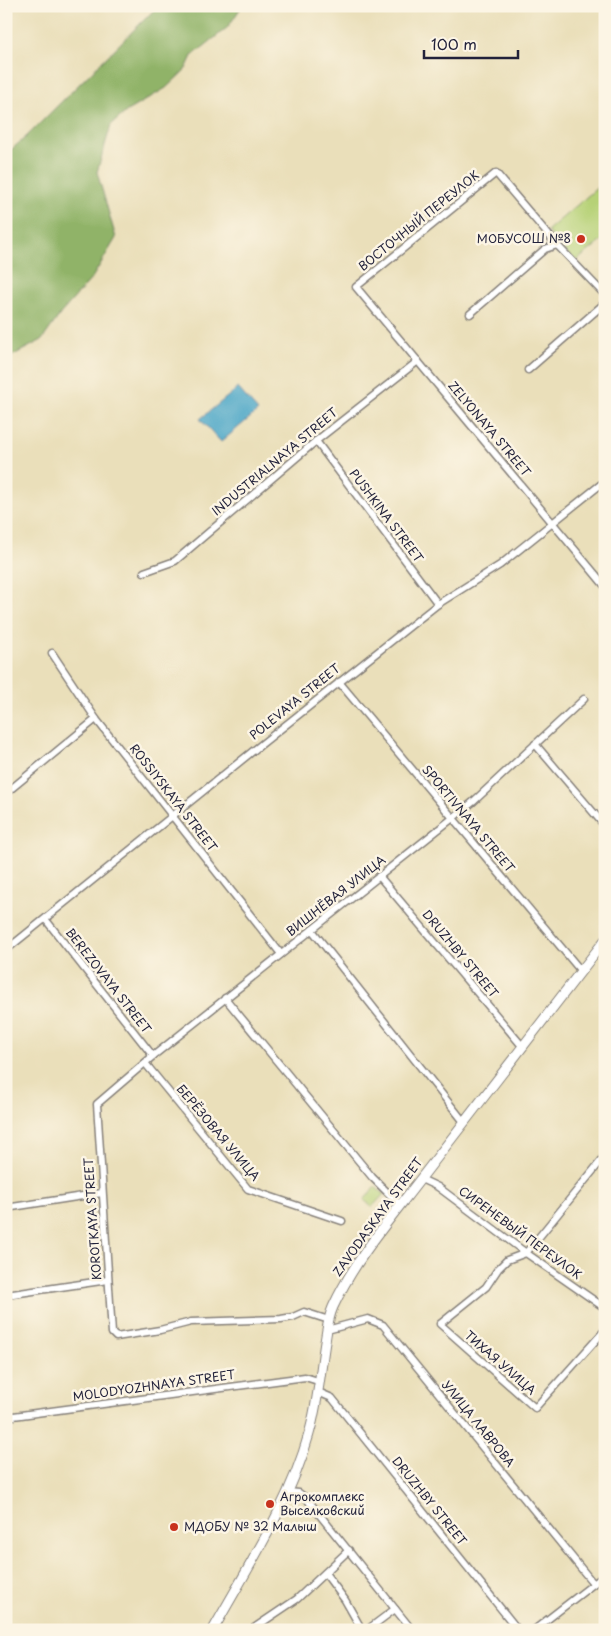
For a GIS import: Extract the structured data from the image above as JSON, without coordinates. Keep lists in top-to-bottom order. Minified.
{"streets":{"main road":["ZAVODASKAYA STREET"],"street":["ВОСТОЧНЫЙ ПЕРЕУЛОК","ZELYONAYA STREET","INDUSTRIALNAYA STREET","PUSHKINA STREET","POLEVAYA STREET","ROSSIYSKAYA STREET","SPORTIVNAYA STREET","ВИШНЁВАЯ УЛИЦА","DRUZHBY STREET","BEREZOVAYA STREET","БЕРЁЗОВАЯ УЛИЦА","KOROTKAYA STREET","СИРЕНЕВЫЙ ПЕРЕУЛОК","ТИХАЯ УЛИЦА","MOLODYOZHNAYA STREET","УЛИЦА ЛАВРОВА"]},"crossings":[["ВОСТОЧНЫЙ ПЕРЕУЛОК","ZELYONAYA STREET"],["ZELYONAYA STREET","INDUSTRIALNAYA STREET"],["ZELYONAYA STREET","POLEVAYA STREET"],["INDUSTRIALNAYA STREET","PUSHKINA STREET"],["PUSHKINA STREET","POLEVAYA STREET"],["POLEVAYA STREET","ROSSIYSKAYA STREET"],["POLEVAYA STREET","SPORTIVNAYA STREET"],["POLEVAYA STREET","BEREZOVAYA STREET"],["ROSSIYSKAYA STREET","ВИШНЁВАЯ УЛИЦА"],["SPORTIVNAYA STREET","ВИШНЁВАЯ УЛИЦА"],["SPORTIVNAYA STREET","ZAVODASKAYA STREET"],["ВИШНЁВАЯ УЛИЦА","DRUZHBY STREET"],["ВИШНЁВАЯ УЛИЦА","BEREZOVAYA STREET"],["ВИШНЁВАЯ УЛИЦА","БЕРЁЗОВАЯ УЛИЦА"],["ВИШНЁВАЯ УЛИЦА","KOROTKAYA STREET"],["DRUZHBY STREET","ZAVODASKAYA STREET"],["ZAVODASKAYA STREET","KOROTKAYA STREET"],["ZAVODASKAYA STREET","СИРЕНЕВЫЙ ПЕРЕУЛОК"],["ZAVODASKAYA STREET","MOLODYOZHNAYA STREET"],["ZAVODASKAYA STREET","УЛИЦА ЛАВРОВА"],["СИРЕНЕВЫЙ ПЕРЕУЛОК","ТИХАЯ УЛИЦА"]],"places":["МОБУСОШ №8","Агрокомплекс Выселковский","МДОБУ № 32 Малыш"],"scale_bar":"100 m"}
